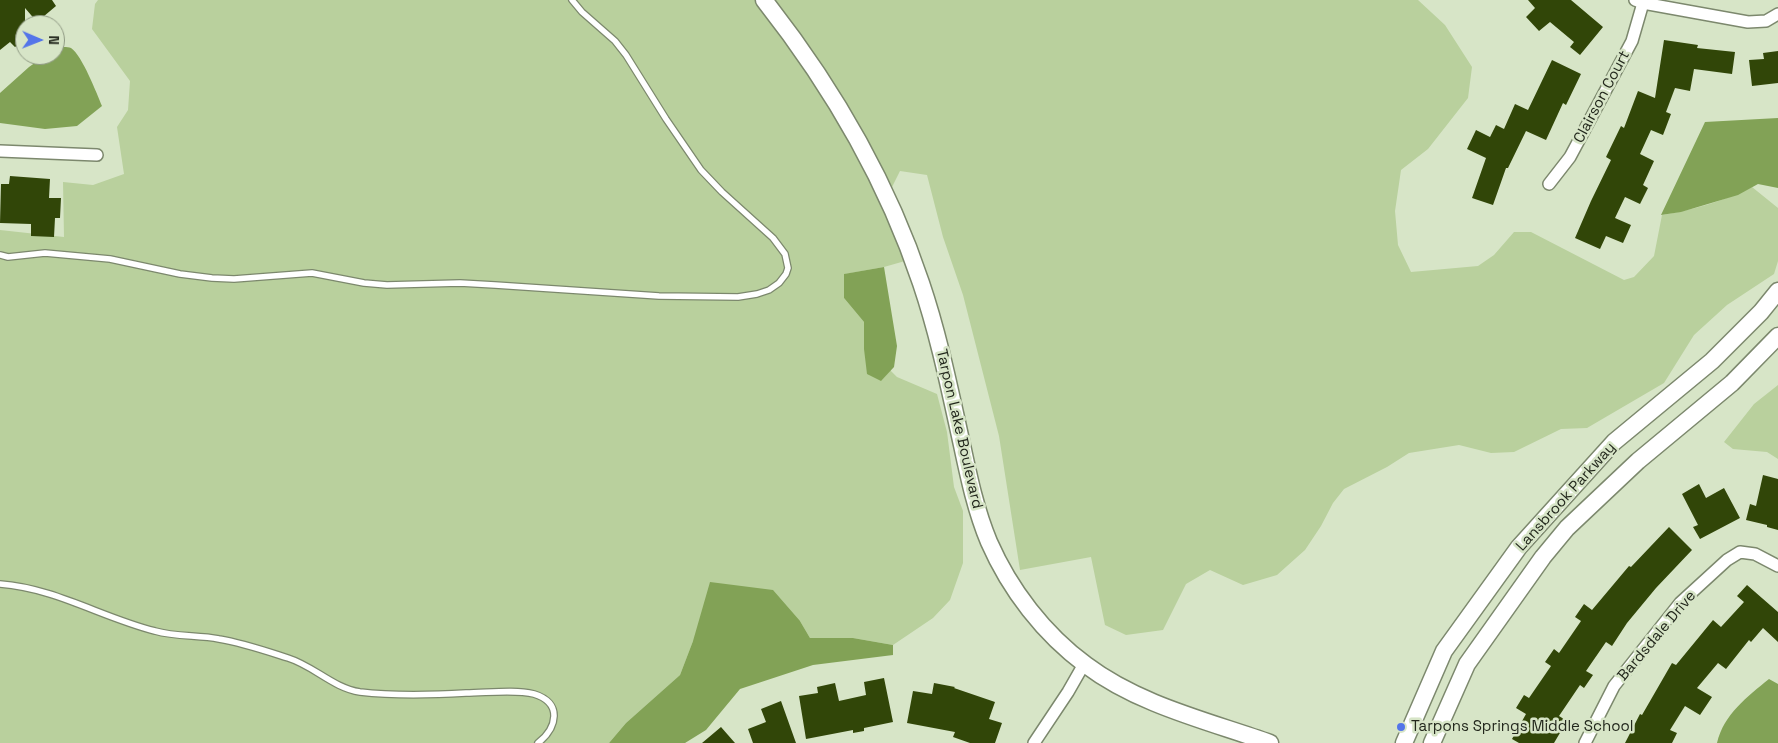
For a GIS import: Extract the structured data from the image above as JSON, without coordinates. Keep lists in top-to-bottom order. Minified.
{"streets":{"street":["Clairson Court","Tarpon Lake Boulevard","Lansbrook Parkway","Bardsdale Drive"]},"places":["Tarpons Springs Middle School"],"north":"right"}
